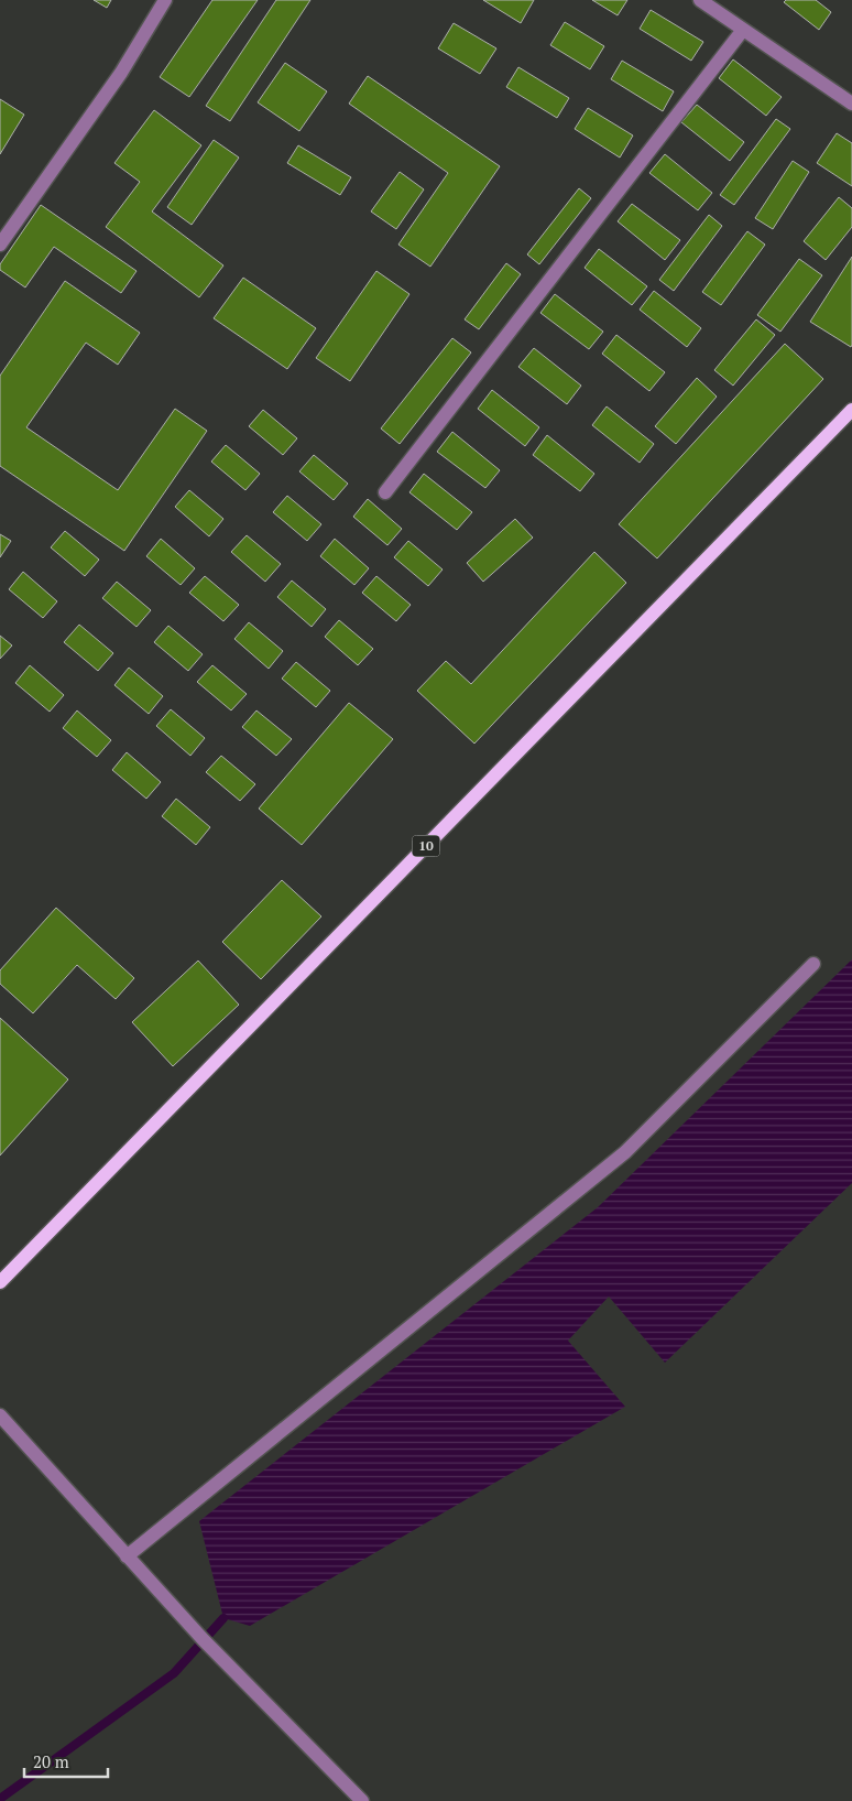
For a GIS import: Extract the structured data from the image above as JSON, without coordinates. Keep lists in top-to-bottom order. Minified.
{"streets":{"main road":["10"]},"scale_bar":"20 m"}
